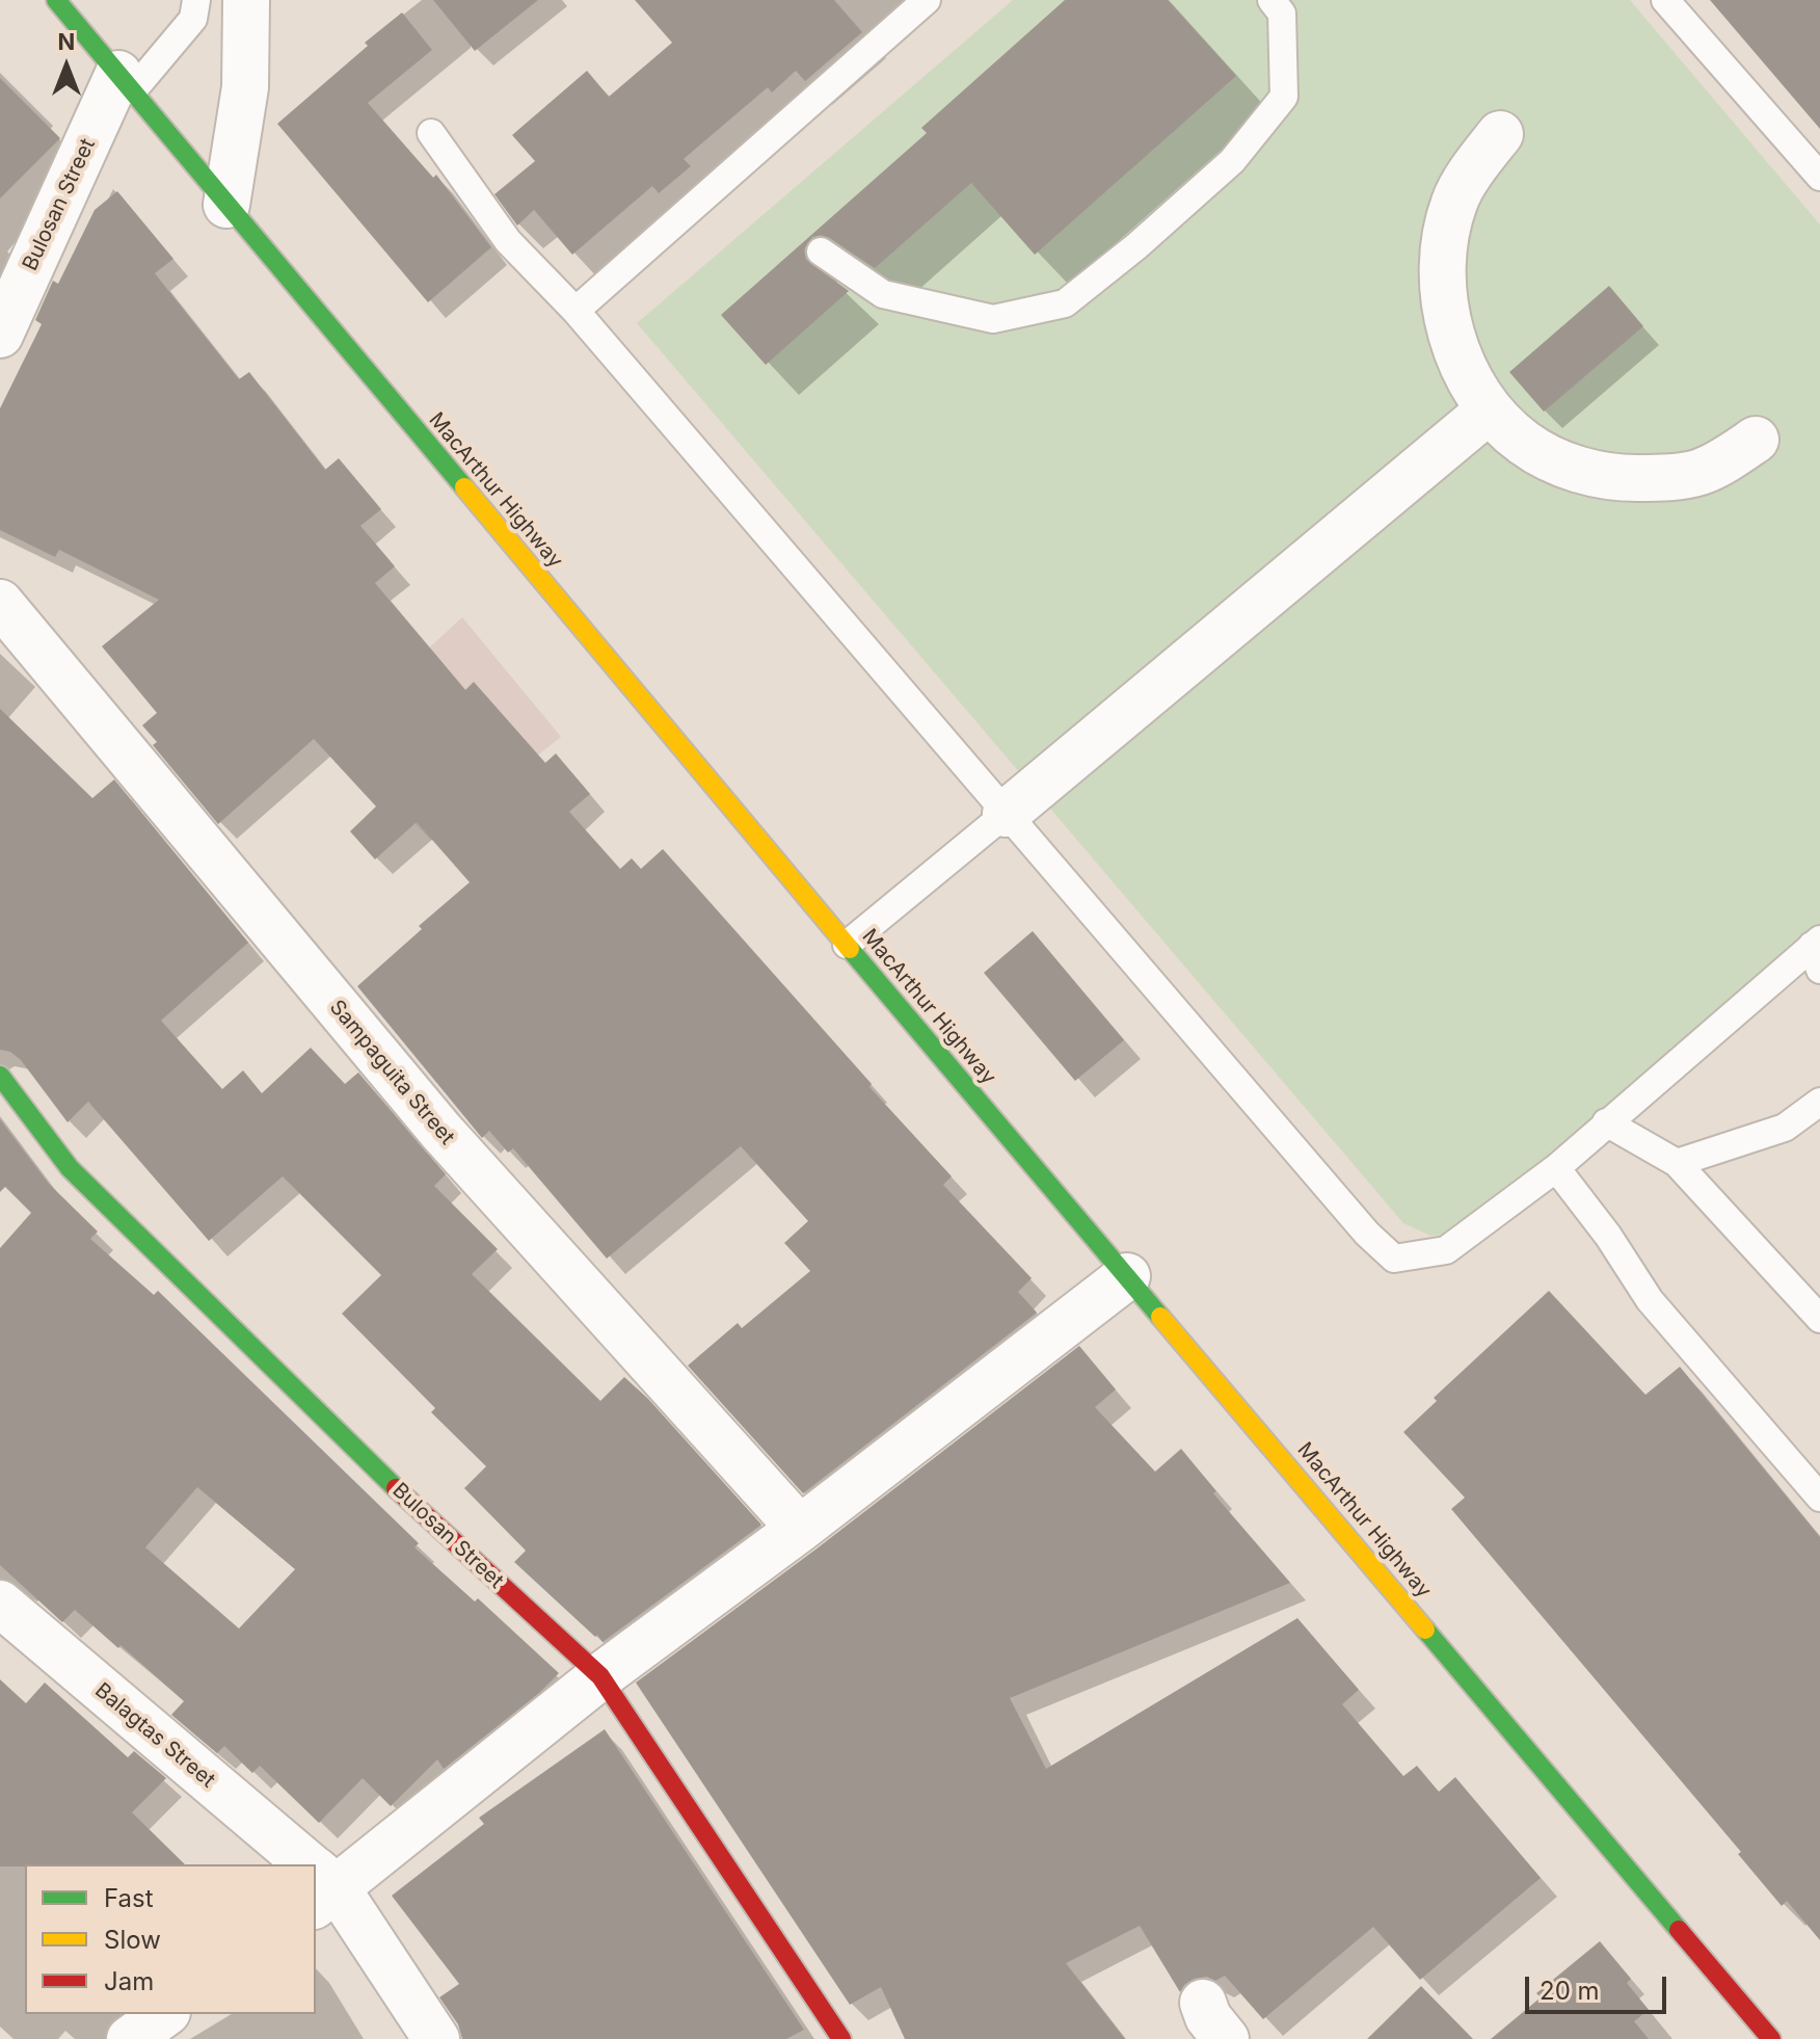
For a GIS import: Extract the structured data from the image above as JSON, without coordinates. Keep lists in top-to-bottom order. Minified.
{"streets":{"main road":["Bulosan Street","MacArthur Highway"],"street":["Sampaguita Street","Balagtas Street"]},"crossings":[["Bulosan Street","MacArthur Highway"]],"legend":["Fast","Slow","Jam"],"scale_bar":"20 m","north":"top"}
